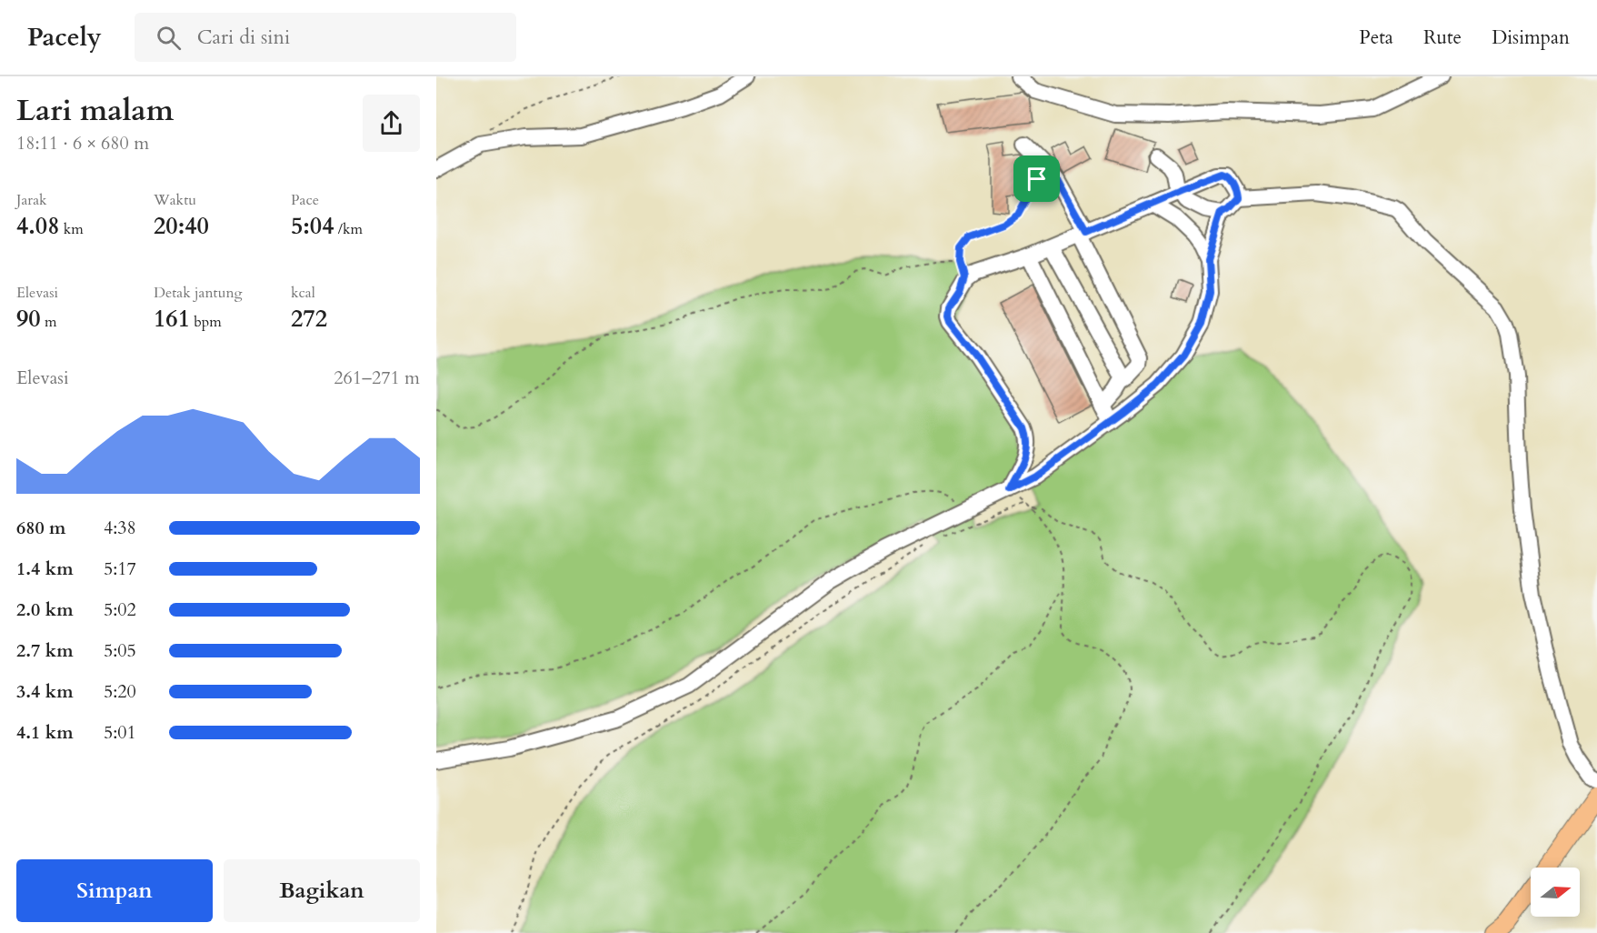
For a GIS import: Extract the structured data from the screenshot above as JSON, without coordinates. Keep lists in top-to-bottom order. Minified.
{"north":"right","page":{"header":"Pacely","search":"Cari di sini","nav":["Peta","Rute","Disimpan"],"heading":["Lari malam","18:11 · 6 × 680 m"],"stats":[["Jarak","4.08 km"],["Waktu","20:40"],["Pace","5:04 /km"],["Elevasi","90 m"],["Detak jantung","161 bpm"],["kcal","272"]],"chart":["Elevasi","261–271 m"],"list":[{"name":"680 m","note":"4:38"},{"name":"1.4 km","note":"5:17"},{"name":"2.0 km","note":"5:02"},{"name":"2.7 km","note":"5:05"},{"name":"3.4 km","note":"5:20"},{"name":"4.1 km","note":"5:01"}],"buttons":["Simpan","Bagikan"]}}
